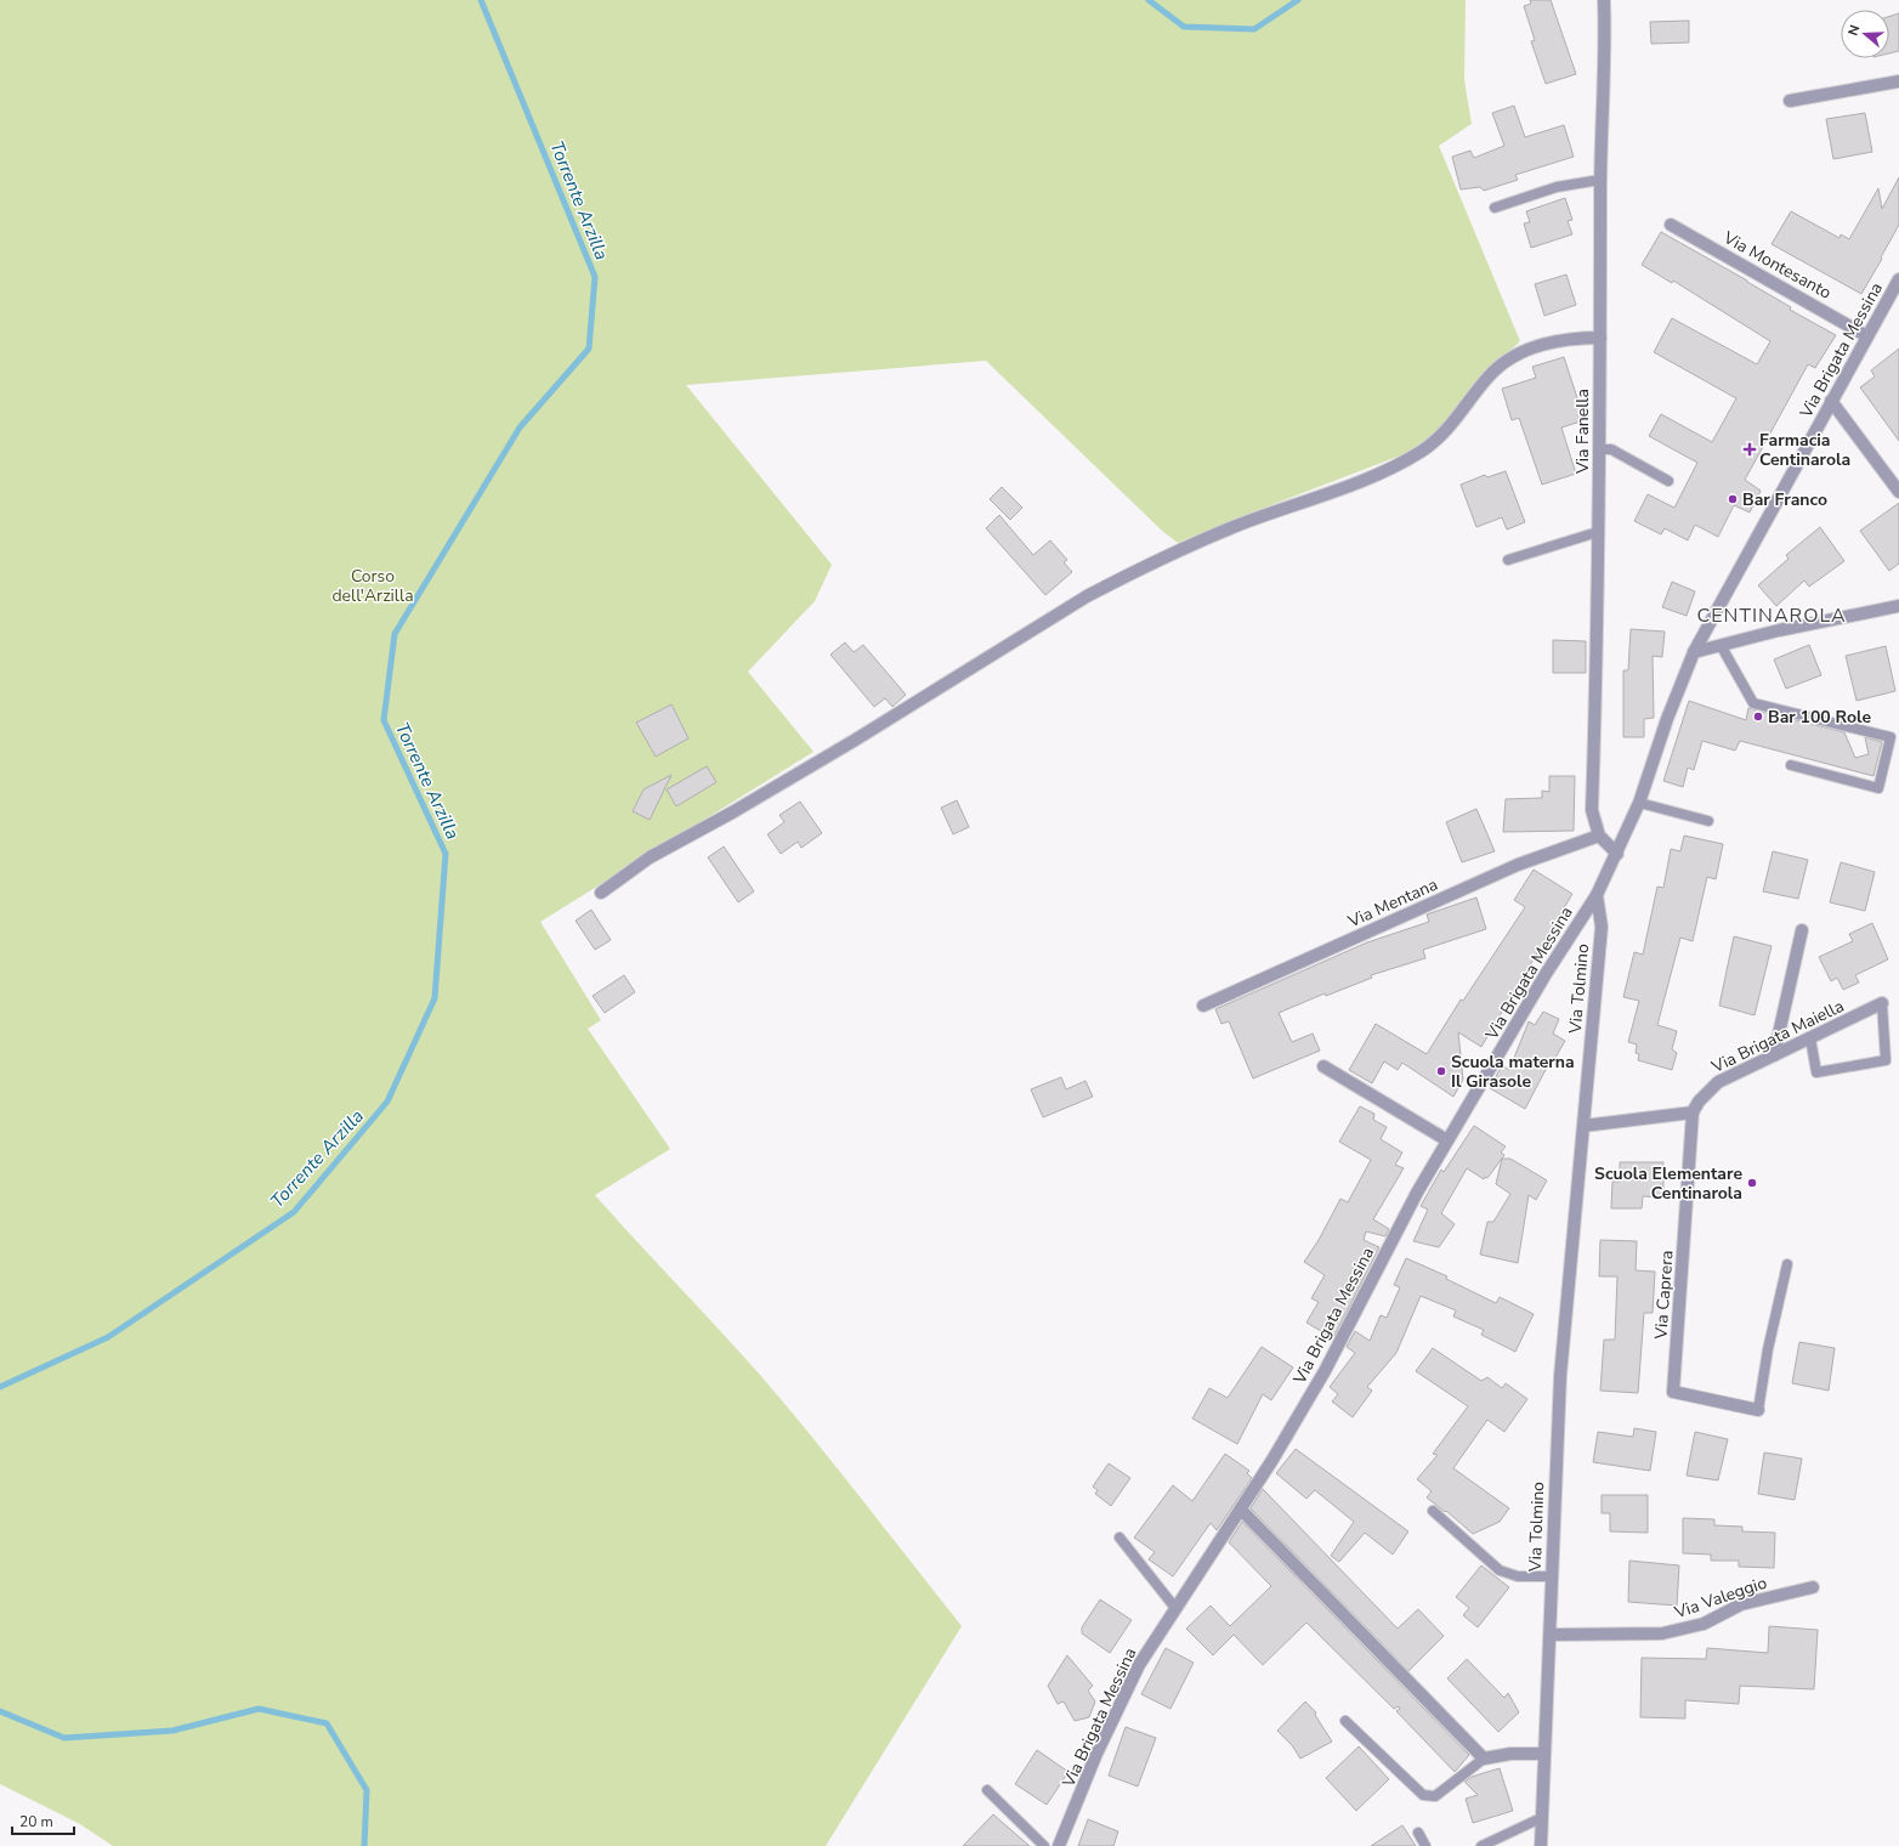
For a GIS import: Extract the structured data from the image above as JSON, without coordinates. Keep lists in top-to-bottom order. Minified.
{"streets":{"street":["Via Montesanto","Via Brigata Messina","Via Fanella","Via Mentana","Via Tolmino","Via Brigata Maiella","Via Caprera","Via Valeggio"]},"crossings":[["Via Montesanto","Via Brigata Messina"],["Via Brigata Messina","Via Fanella"],["Via Brigata Messina","Via Tolmino"],["Via Fanella","Via Mentana"],["Via Tolmino","Via Valeggio"],["Via Brigata Maiella","Via Caprera"]],"districts":["CENTINAROLA"],"water":["Torrente Arzilla"],"parks":["Corso dell'Arzilla"],"places":{"health":["Farmacia Centinarola"],"other":["Bar Franco","Bar 100 Role","Scuola materna Il Girasole","Scuola Elementare Centinarola"]},"scale_bar":"20 m","north":"left"}
